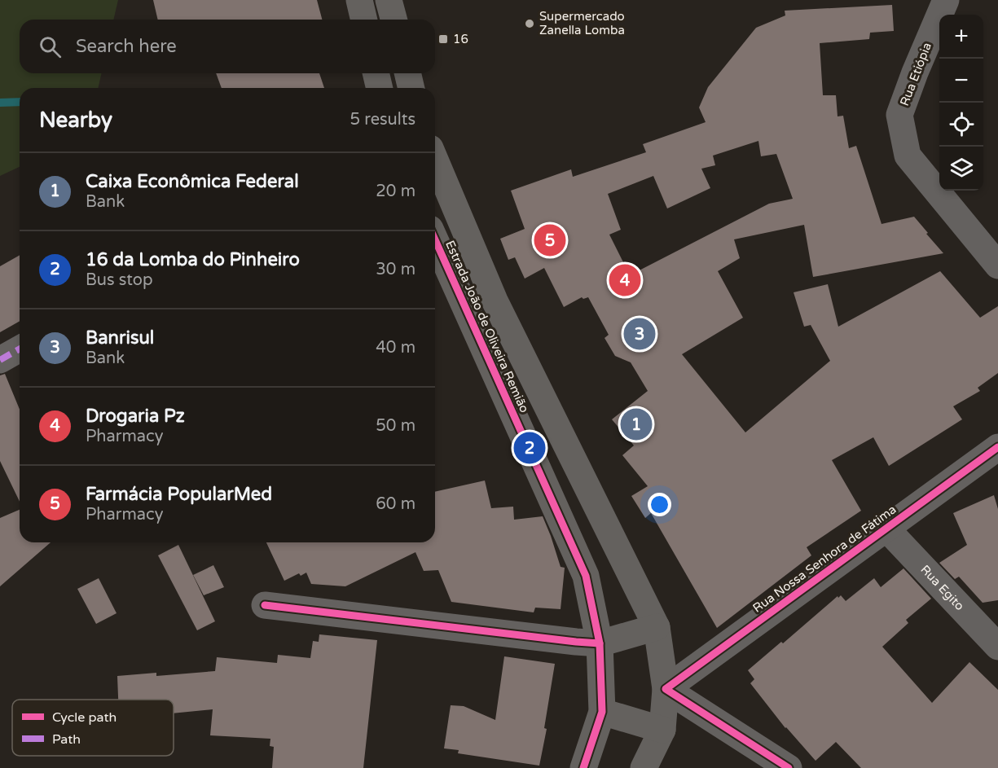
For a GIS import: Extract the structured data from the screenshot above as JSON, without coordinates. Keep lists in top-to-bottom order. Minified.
{"streets":{"main road":["Estrada João de Oliveira Remião"],"street":["Rua Etiópia","Rua Nossa Senhora de Fátima","Rua Egito"]},"crossings":[["Estrada João de Oliveira Remião","Rua Nossa Senhora de Fátima"],["Rua Nossa Senhora de Fátima","Rua Egito"]],"places":{"other":["Supermercado Zanella Lomba"],"transit":["16"]},"legend":["Cycle path","Path"],"page":{"map_buttons":["+","−"],"search":"Search here","heading":["Nearby","5 results"],"list":[{"mark":"1","name":"Caixa Econômica Federal","note":"Bank","value":"20 m"},{"mark":"2","name":"16 da Lomba do Pinheiro","note":"Bus stop","value":"30 m"},{"mark":"3","name":"Banrisul","note":"Bank","value":"40 m"},{"mark":"4","name":"Drogaria Pz","note":"Pharmacy","value":"50 m"},{"mark":"5","name":"Farmácia PopularMed","note":"Pharmacy","value":"60 m"}],"pins":["5","4","3","1","2"]}}
